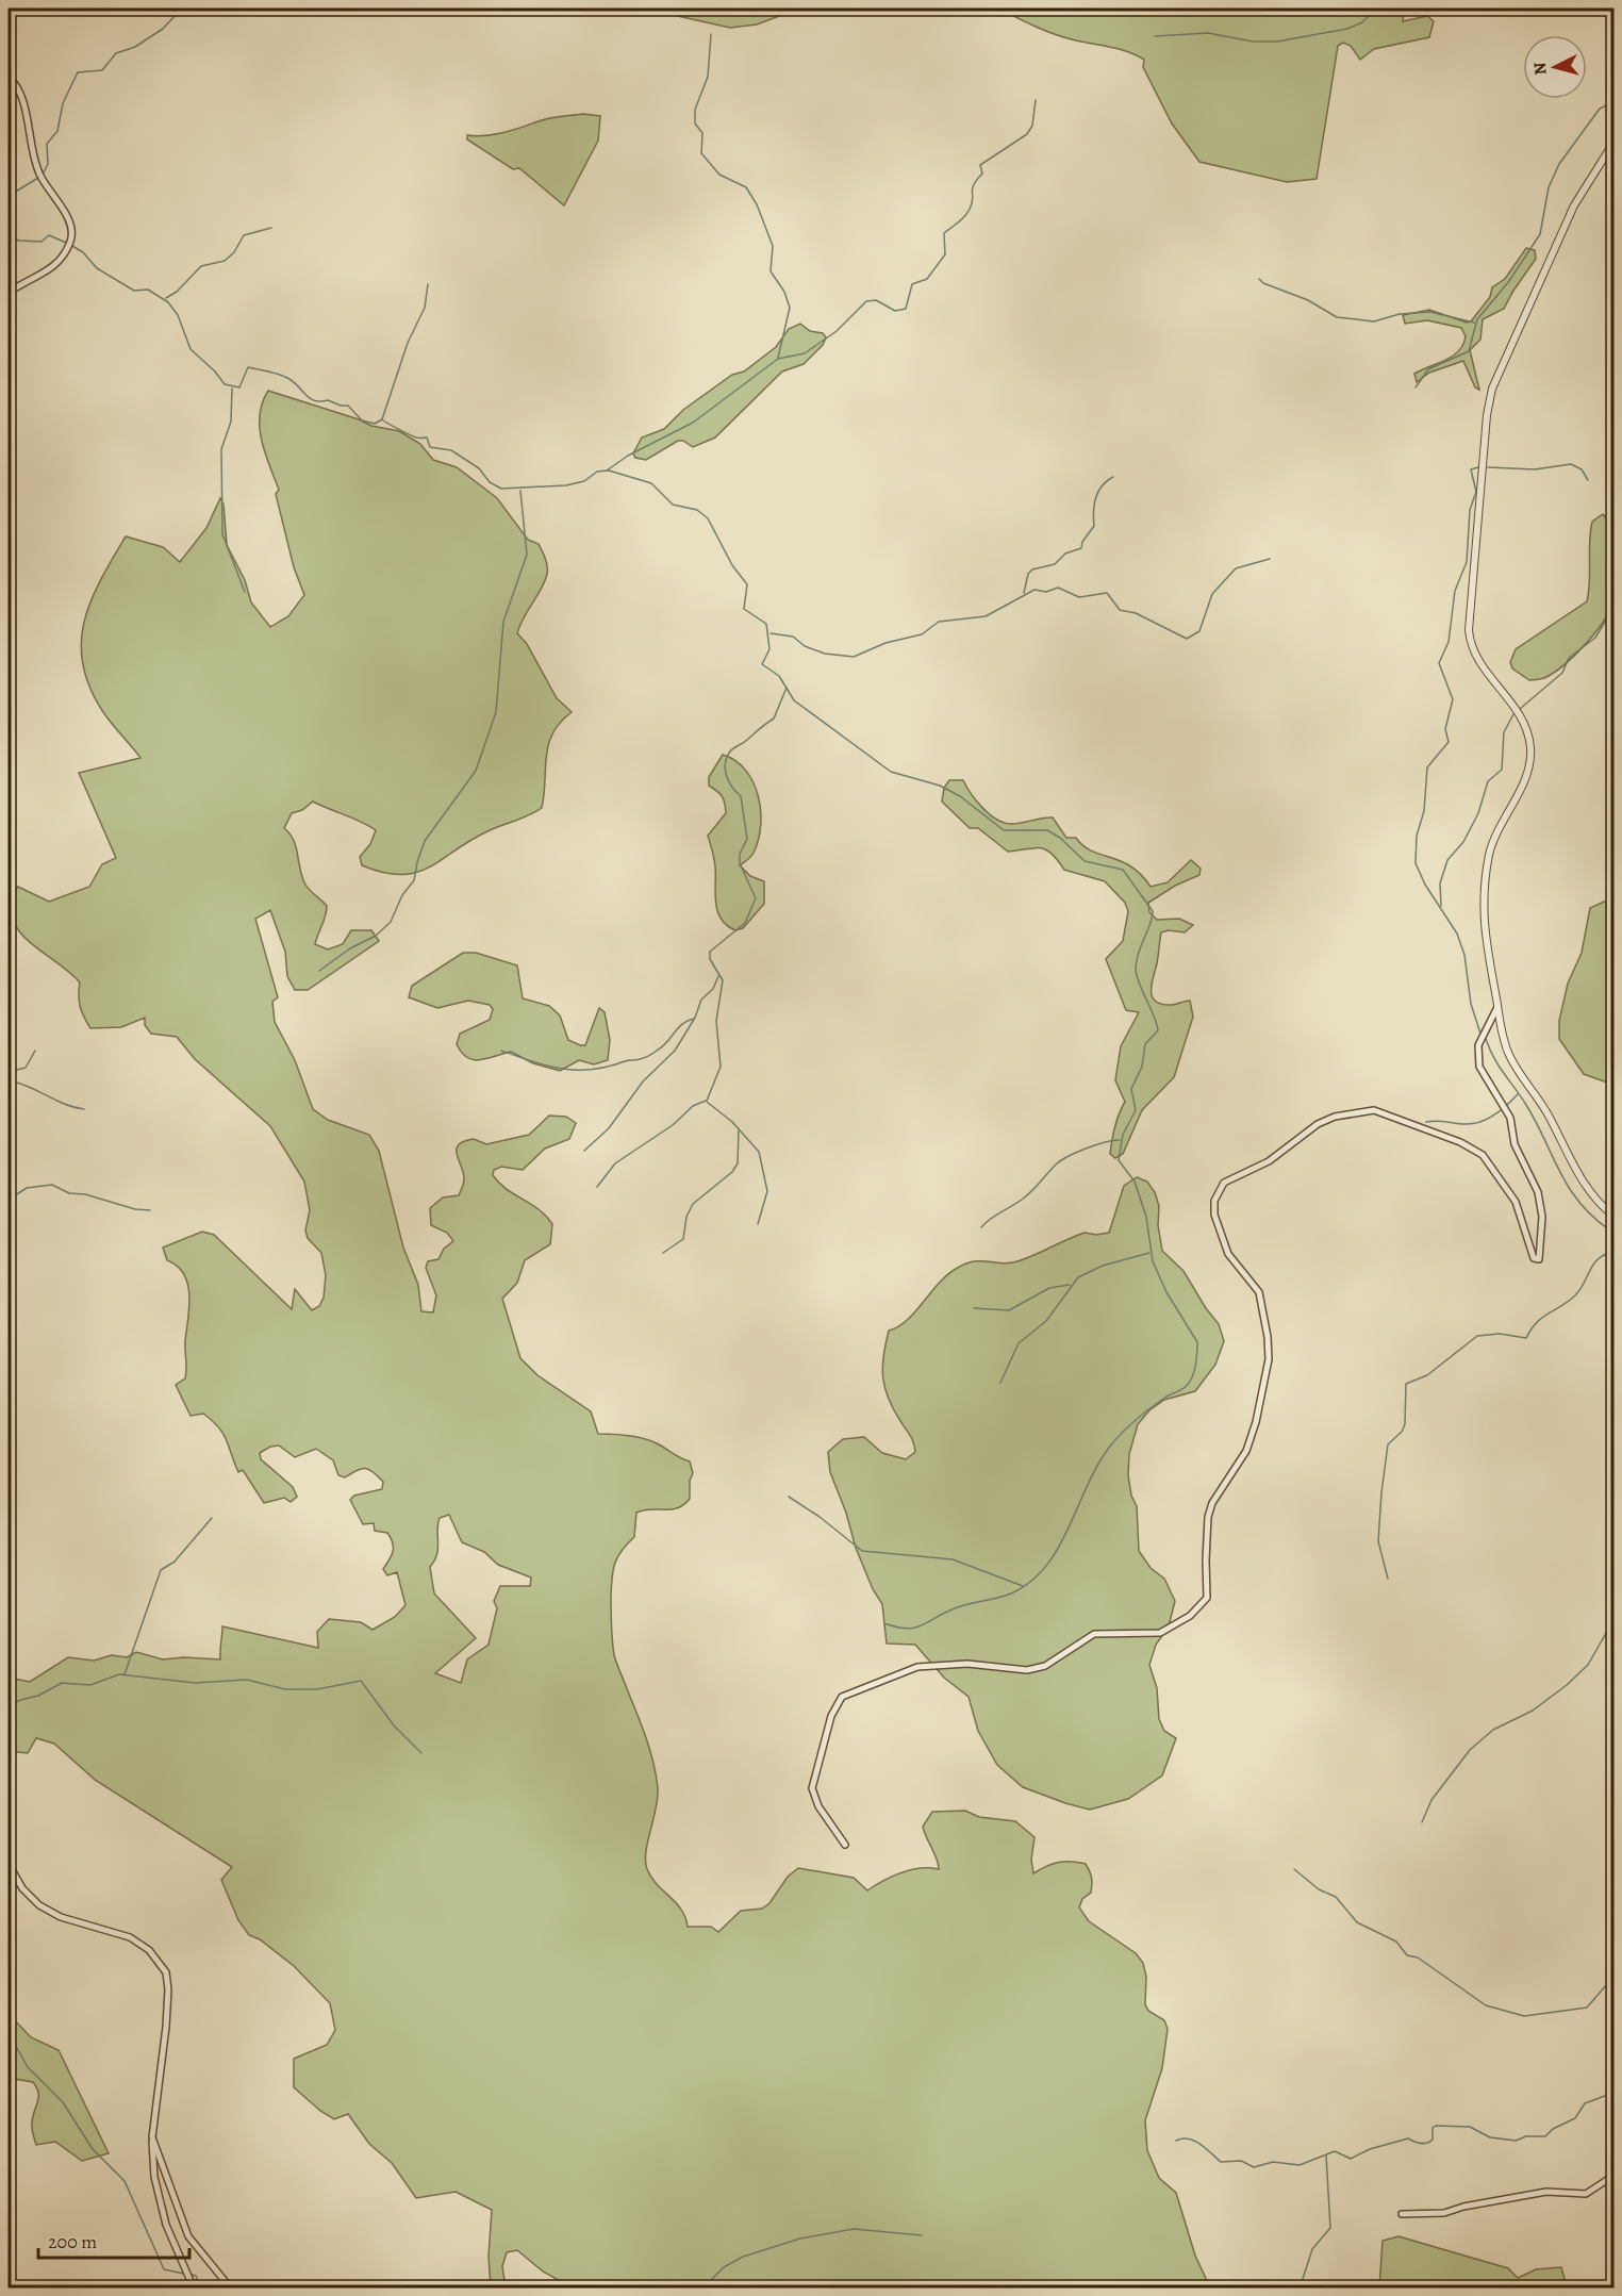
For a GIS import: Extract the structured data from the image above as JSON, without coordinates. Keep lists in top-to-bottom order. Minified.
{"scale_bar":"200 m","north":"left"}
